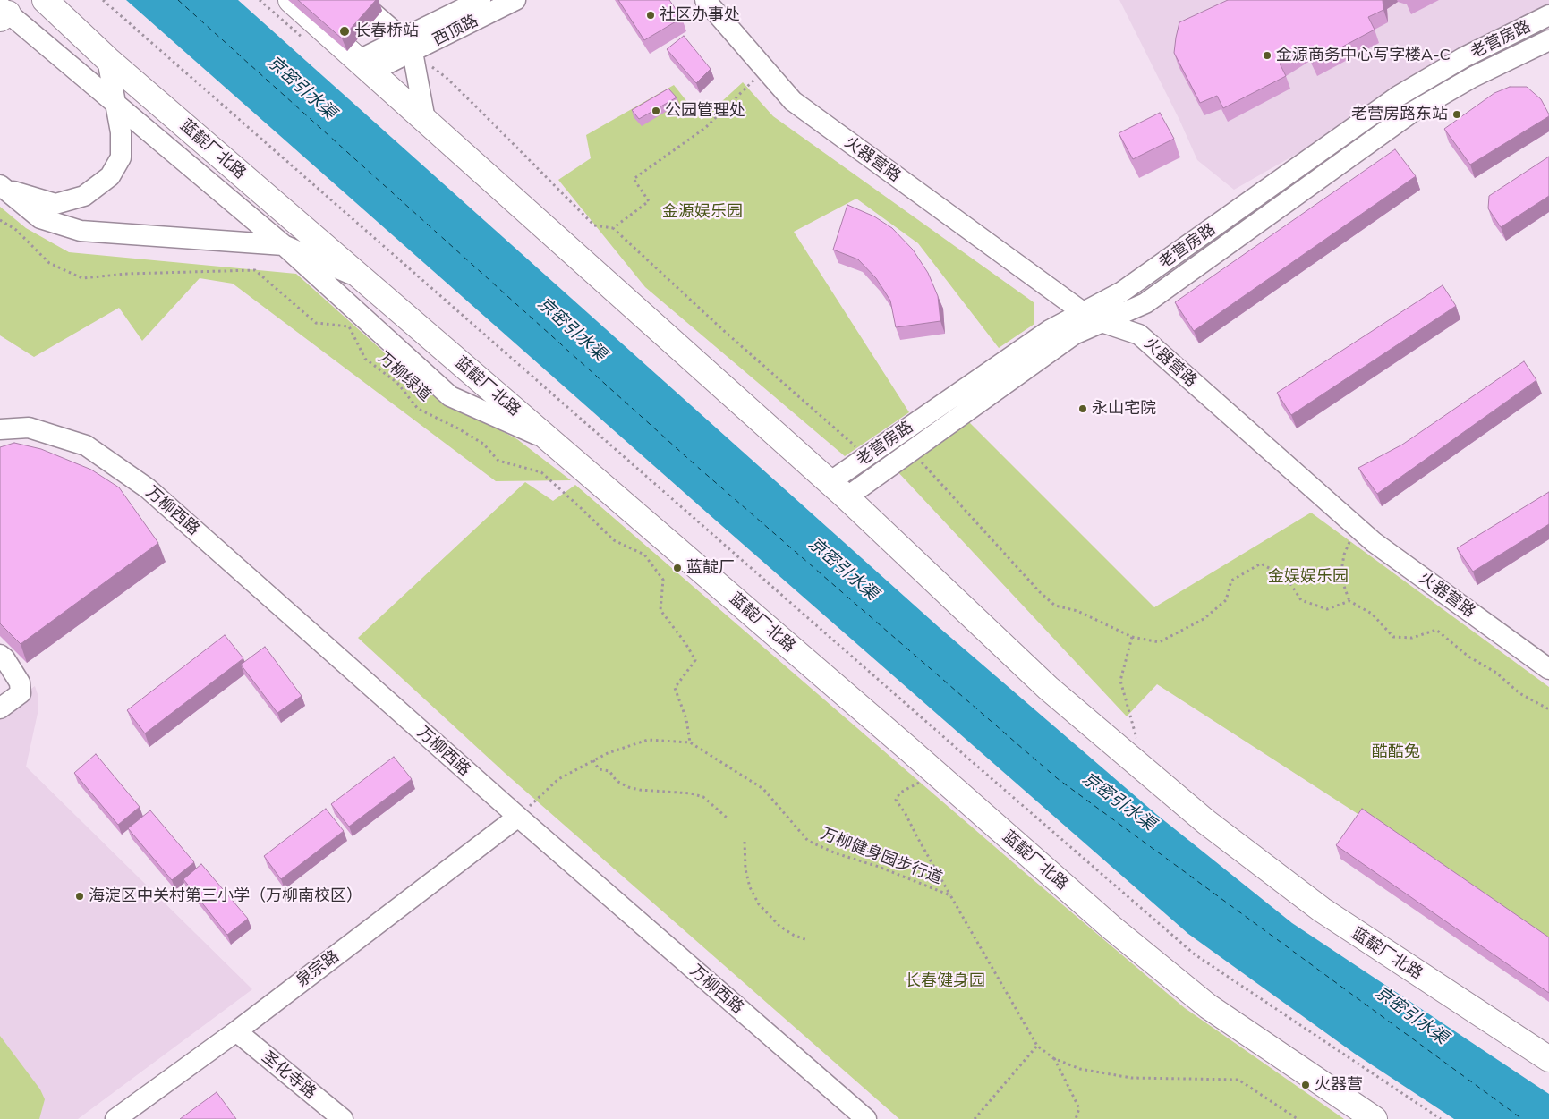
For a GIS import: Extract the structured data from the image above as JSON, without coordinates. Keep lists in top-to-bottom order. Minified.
{"streets":{"highway":["蓝靛厂北路"],"street":["西顶路","老营房路","火器营路","万柳西路","泉宗路","圣化寺路"],"path":["万柳绿道","万柳健身园步行道"]},"crossings":[["西顶路","蓝靛厂北路"],["老营房路","蓝靛厂北路"],["老营房路","火器营路"],["万柳绿道","万柳健身园步行道"],["万柳西路","万柳健身园步行道"],["万柳西路","泉宗路"],["万柳健身园步行道","泉宗路"],["泉宗路","圣化寺路"]],"water":["京密引水渠"],"parks":["金源娱乐园","金娱娱乐园","酷酷兔","长春健身园"],"places":["社区办事处","长春桥站","金源商务中心写字楼A-C","公园管理处","老营房路东站","永山宅院","蓝靛厂","海淀区中关村第三小学（万柳南校区）","火器营"]}
